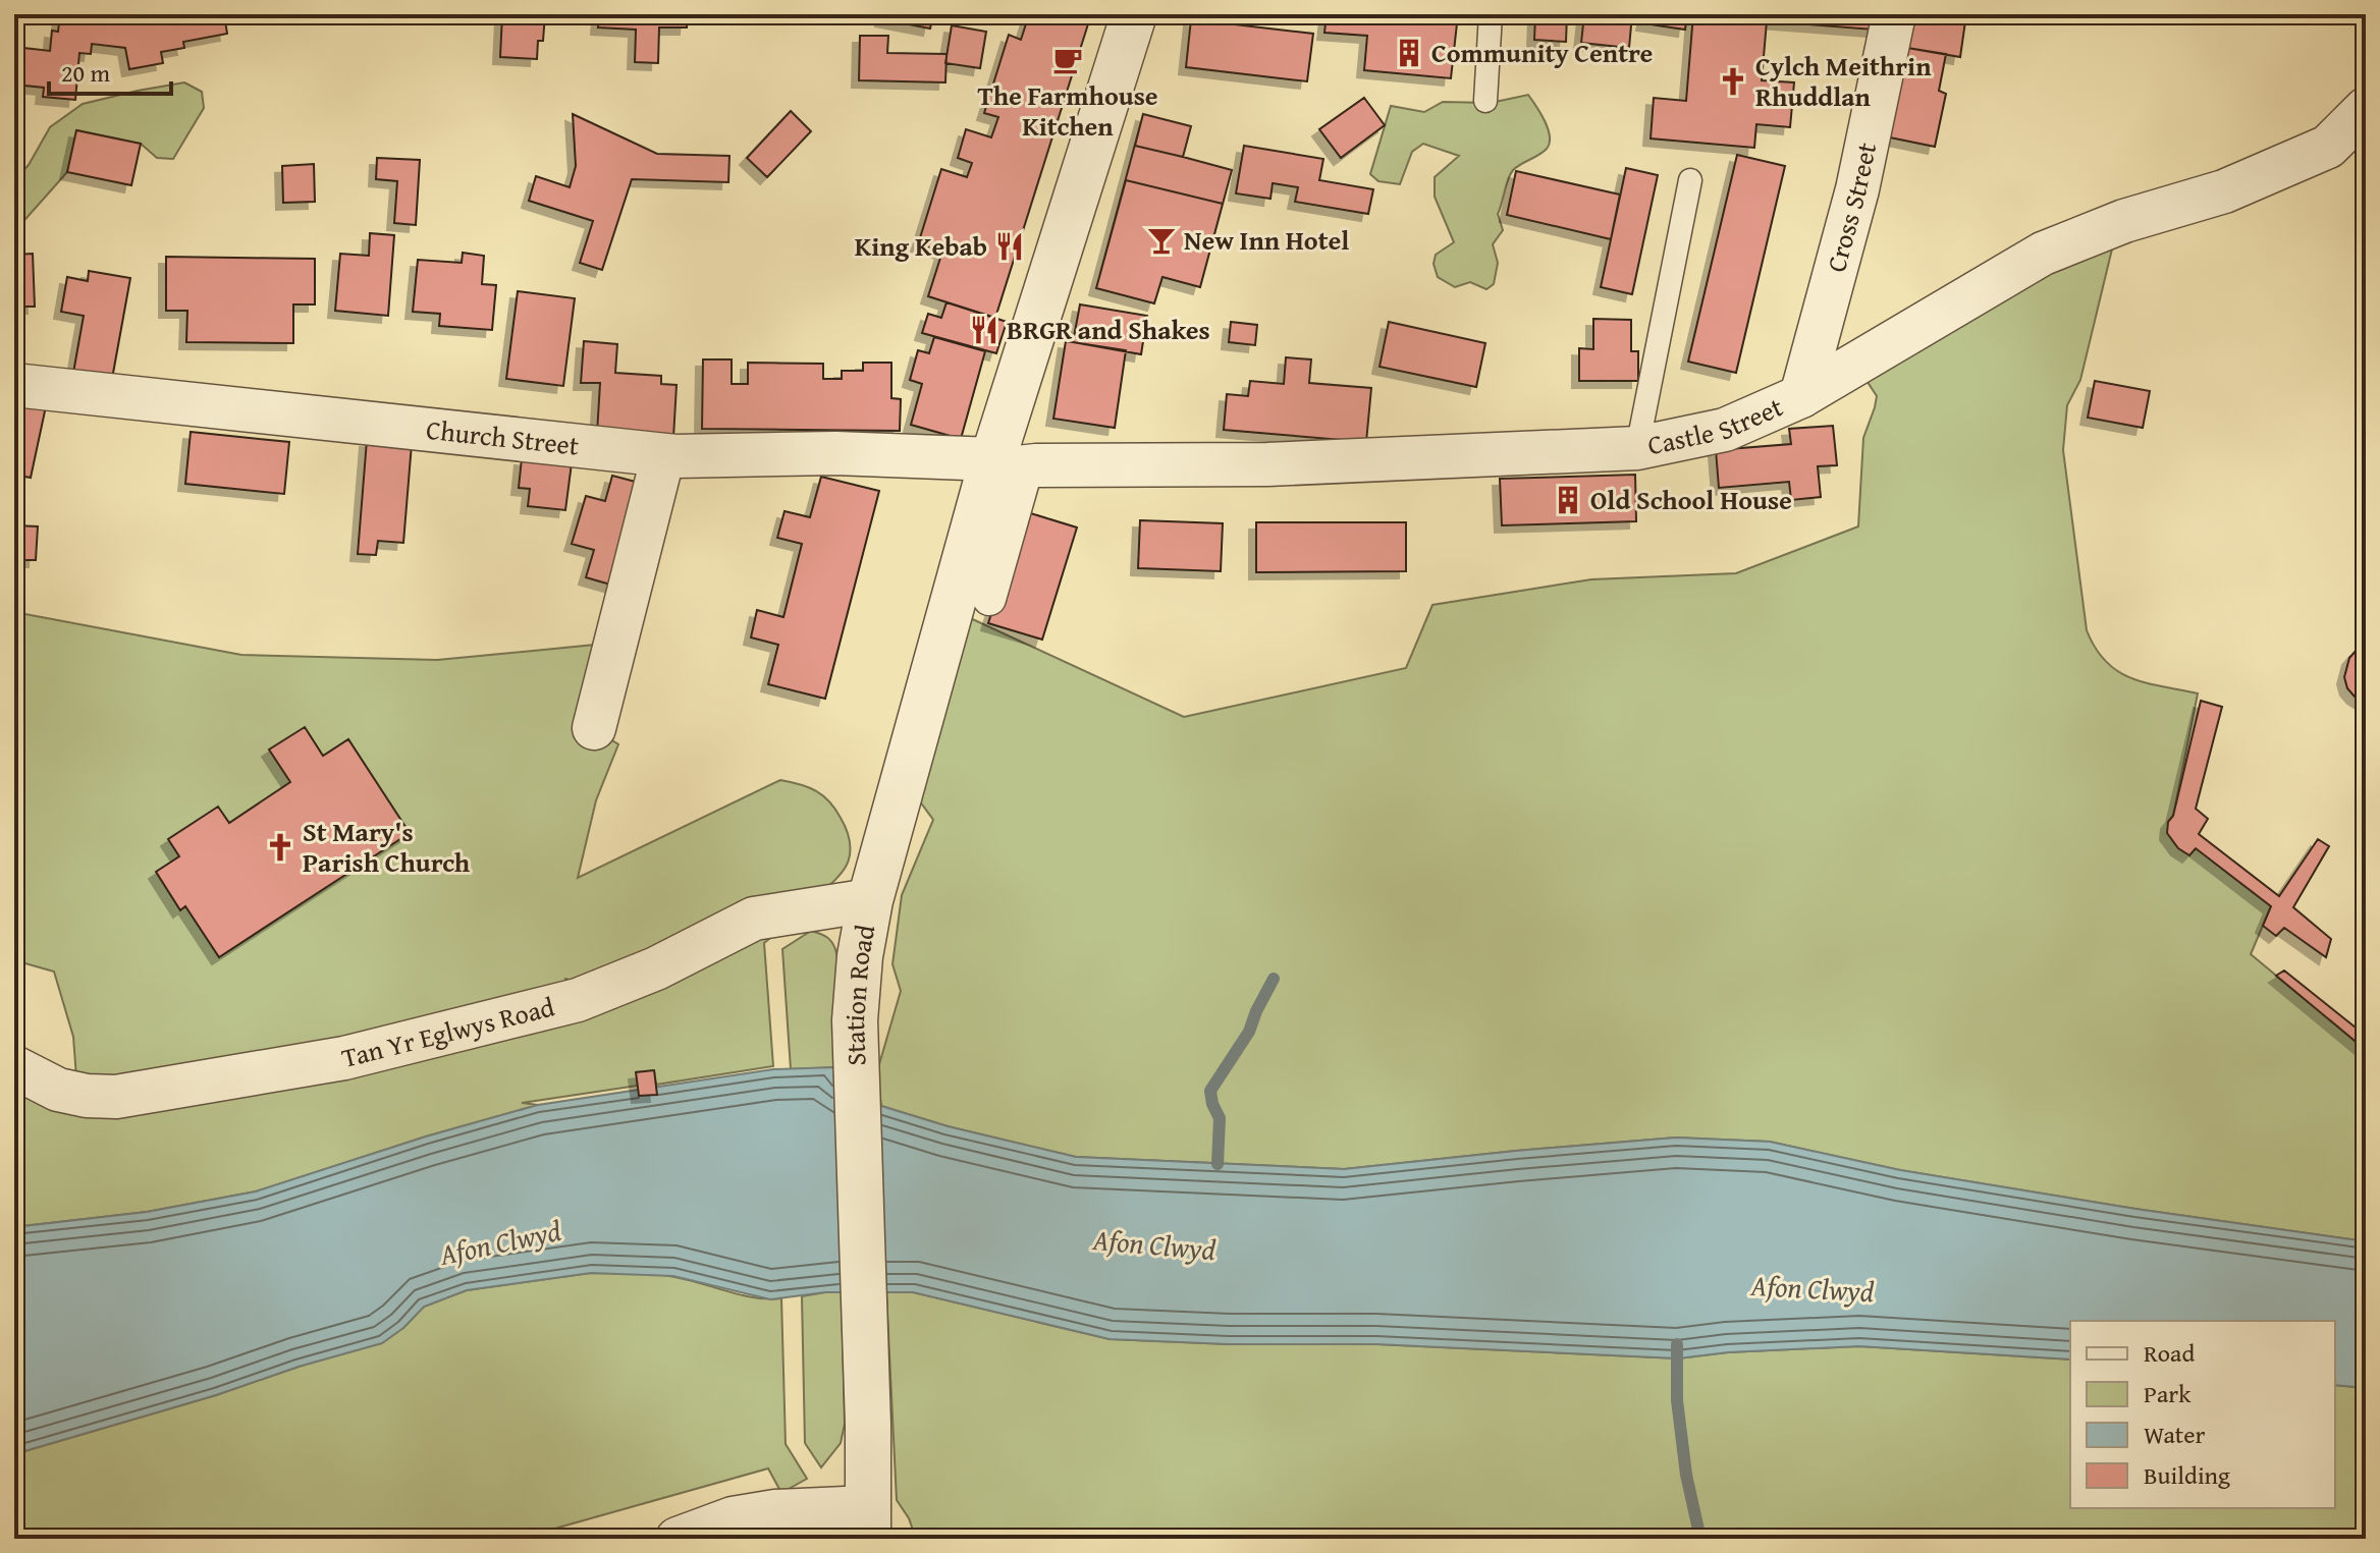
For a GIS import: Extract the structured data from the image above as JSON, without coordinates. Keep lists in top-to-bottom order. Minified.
{"streets":{"street":["Cross Street","Castle Street","Church Street","Station Road","Tan Yr Eglwys Road"]},"crossings":[["Cross Street","Castle Street"],["Castle Street","Church Street"],["Castle Street","Station Road"],["Church Street","Station Road"],["Station Road","Tan Yr Eglwys Road"]],"water":["Afon Clwyd"],"places":{"building":["Community Centre","Old School House"],"cafe":["The Farmhouse Kitchen"],"church":["Cylch Meithrin Rhuddlan","St Mary's Parish Church"],"bar":["New Inn Hotel"],"restaurant":["King Kebab","BRGR and Shakes"]},"legend":["Road","Park","Water","Building"],"scale_bar":"20 m"}
